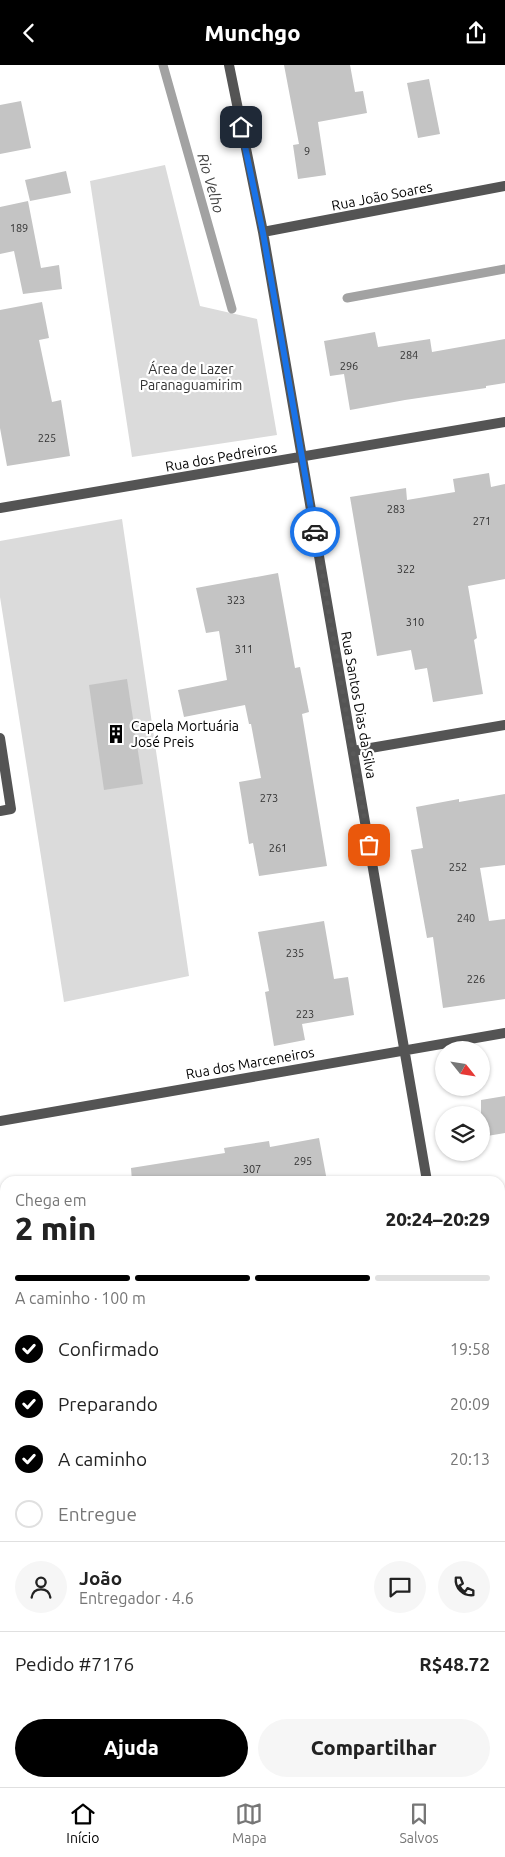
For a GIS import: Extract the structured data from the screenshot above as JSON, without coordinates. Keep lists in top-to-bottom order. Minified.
{"streets":{"street":["Rua João Soares","Rua dos Pedreiros","Rua Santos Dias da Silva","Rua dos Marceneiros"]},"crossings":[["Rua João Soares","Rua Santos Dias da Silva"],["Rua dos Pedreiros","Rua Santos Dias da Silva"],["Rua Santos Dias da Silva","Rua dos Marceneiros"]],"water":["Rio Velho"],"parks":["Área de Lazer Paranaguamirim"],"places":{"building":["Capela Mortuária José Preis"]},"house_numbers":["9","189","284","296","225","283","271","322","323","310","311","273","261","252","240","235","226","223","295","307"],"north":"bottom right","page":{"header":"Munchgo","heading":["2 min","Chega em","20:24–20:29"],"panel":["João","Entregador · 4.6","Pedido #7176","R$48.72"],"bar":"A caminho · 100 m","list":[["Confirmado","19:58"],["Preparando","20:09"],["A caminho","20:13"],"Entregue"],"buttons":["Ajuda","Compartilhar"],"tabs":["Início","Mapa","Salvos"]}}
